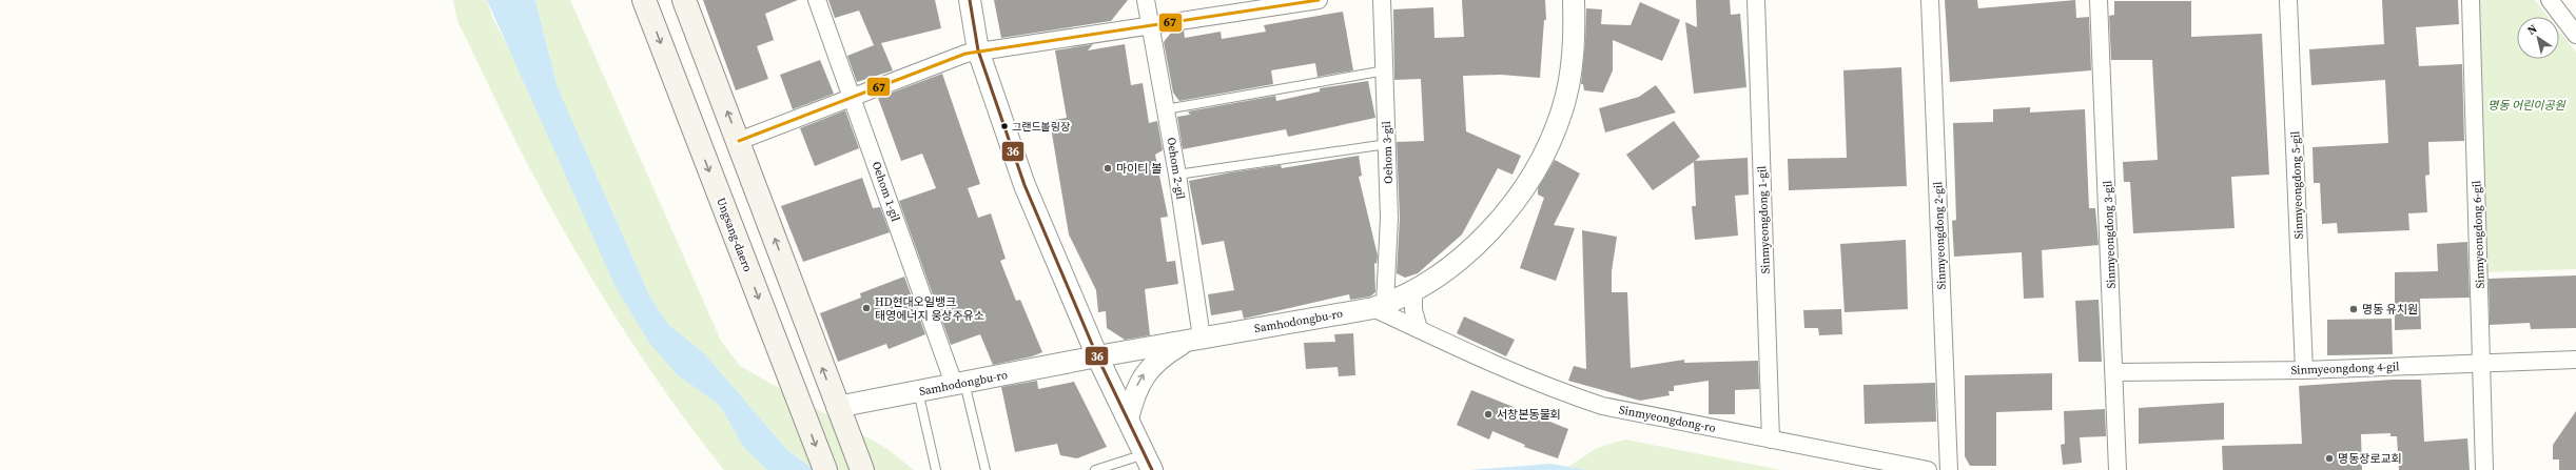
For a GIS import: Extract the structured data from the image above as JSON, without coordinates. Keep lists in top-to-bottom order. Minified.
{"streets":{"main road":["Ungsang-daero"],"street":["Oehom 3-gil","Oehom 2-gil","Sinmyeongdong 5-gil","Oehom 1-gil","Sinmyeongdong 1-gil","Sinmyeongdong 3-gil","Sinmyeongdong 6-gil","Sinmyeongdong 2-gil","Samhodongbu-ro","Sinmyeongdong 4-gil","Sinmyeongdong-ro"]},"crossings":[["Oehom 3-gil","Samhodongbu-ro"],["Oehom 3-gil","Sinmyeongdong-ro"],["Oehom 2-gil","Samhodongbu-ro"],["Sinmyeongdong 5-gil","Sinmyeongdong 4-gil"],["Oehom 1-gil","Samhodongbu-ro"],["Sinmyeongdong 1-gil","Sinmyeongdong-ro"],["Sinmyeongdong 3-gil","Sinmyeongdong 4-gil"],["Sinmyeongdong 6-gil","Sinmyeongdong 4-gil"],["Samhodongbu-ro","Sinmyeongdong-ro"]],"parks":["명동 어린이공원"],"places":["그랜드볼링장","마이티 볼","HD현대오일뱅크 태영에너지 웅상주유소","명동 유치원","서창본동물회","명동장로교회"],"lines":["transit line 36","transit line 67"],"north":"top left"}
